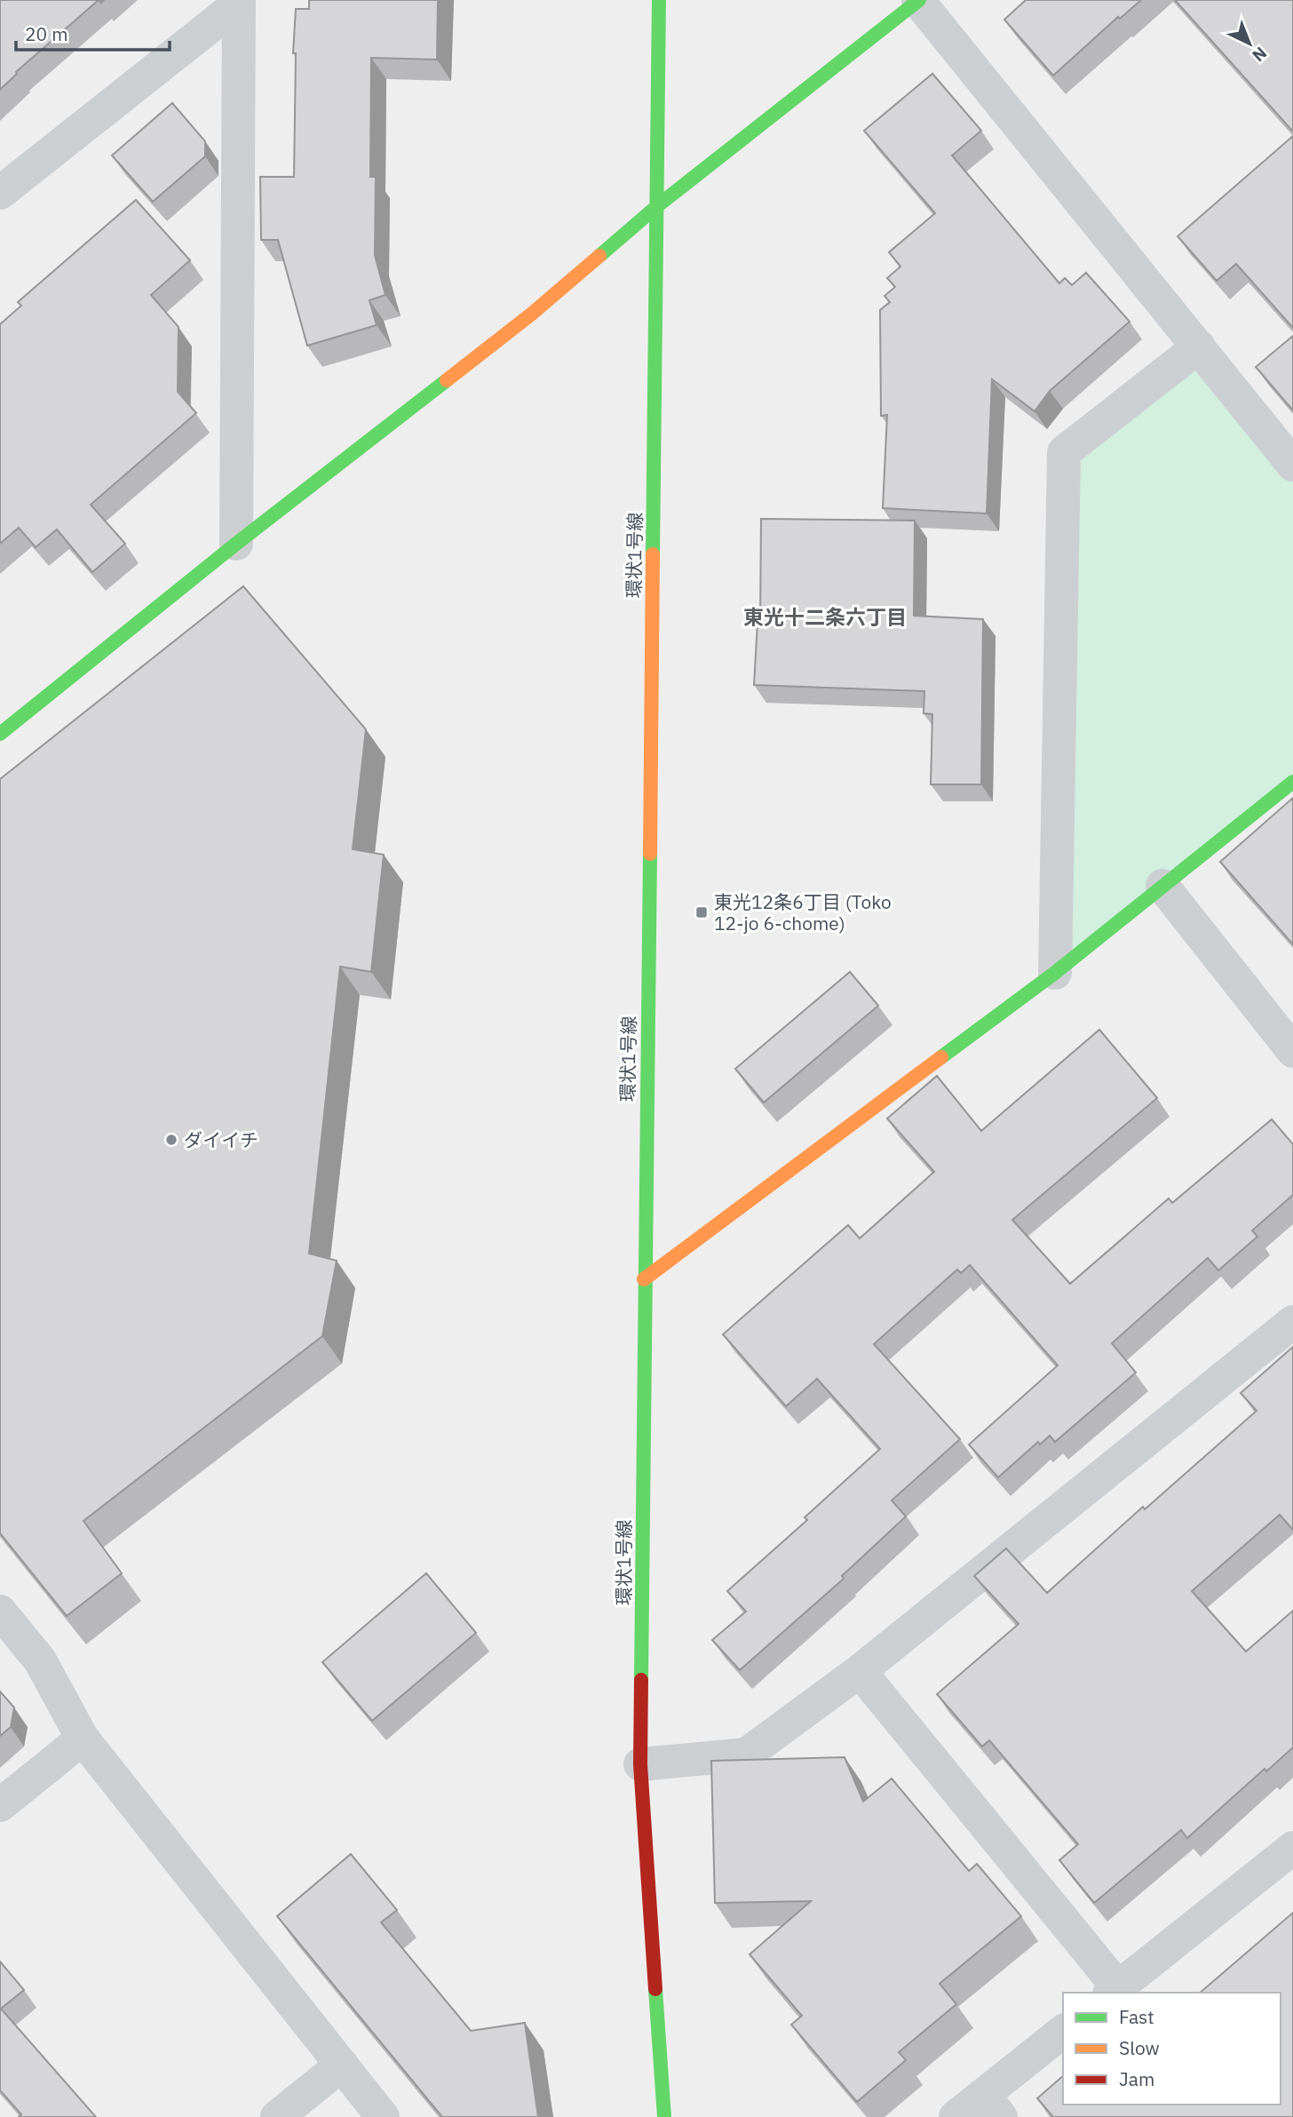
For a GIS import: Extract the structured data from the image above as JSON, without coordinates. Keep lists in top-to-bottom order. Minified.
{"streets":{"main road":["環状1号線"]},"districts":["東光十二条六丁目"],"places":{"transit":["東光12条6丁目 (Toko 12-jo 6-chome)"],"other":["ダイイチ"]},"legend":["Fast","Slow","Jam"],"scale_bar":"20 m","north":"bottom right"}
